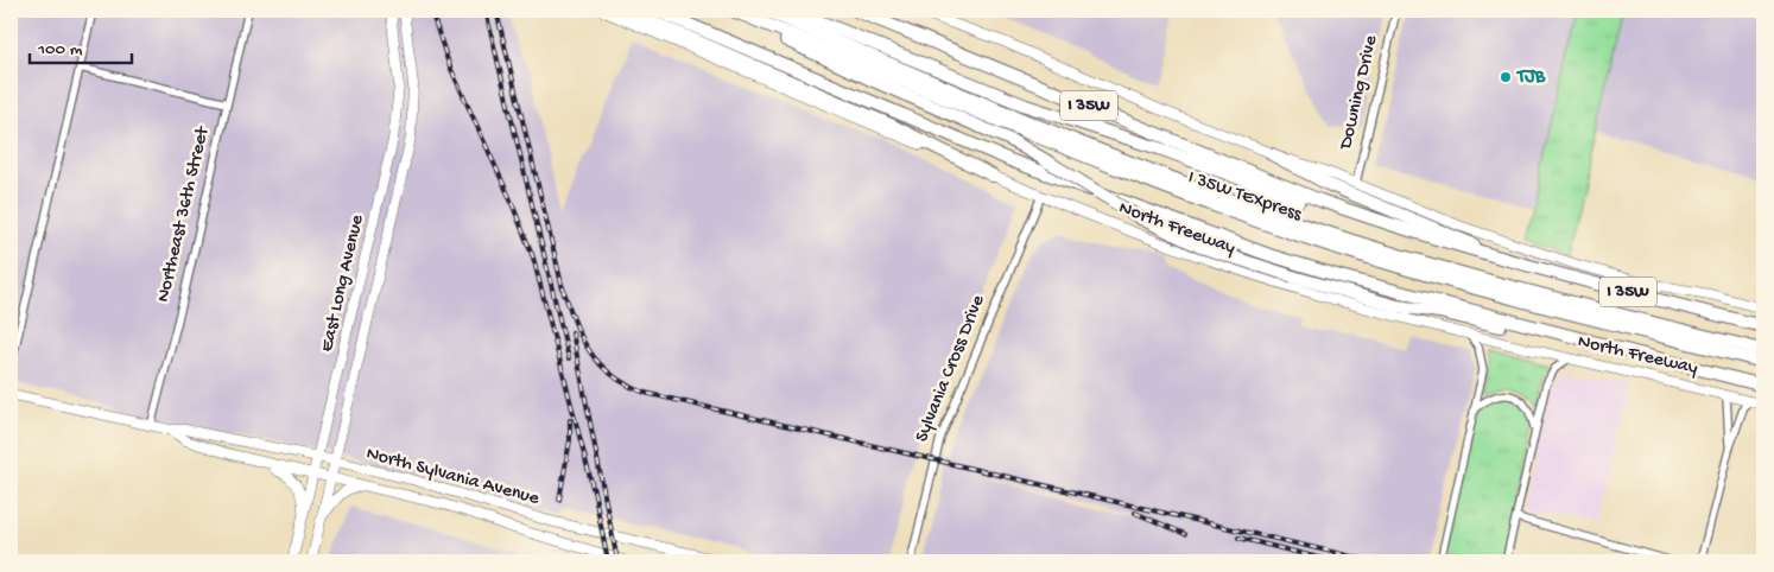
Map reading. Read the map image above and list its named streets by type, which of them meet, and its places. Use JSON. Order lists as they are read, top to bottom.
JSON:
{
  "streets": {
    "highway": ["I 35W", "I 35W TEXpress", "North Freeway"],
    "main road": ["East Long Avenue", "North Sylvania Avenue"],
    "street": ["Downing Drive", "Northeast 36th Street", "Sylvania Cross Drive"]
  },
  "crossings": [
    ["Northeast 36th Street", "North Sylvania Avenue"],
    ["North Freeway", "Sylvania Cross Drive"],
    ["East Long Avenue", "North Sylvania Avenue"]
  ],
  "places": ["TJB"],
  "scale_bar": "100 m"
}
